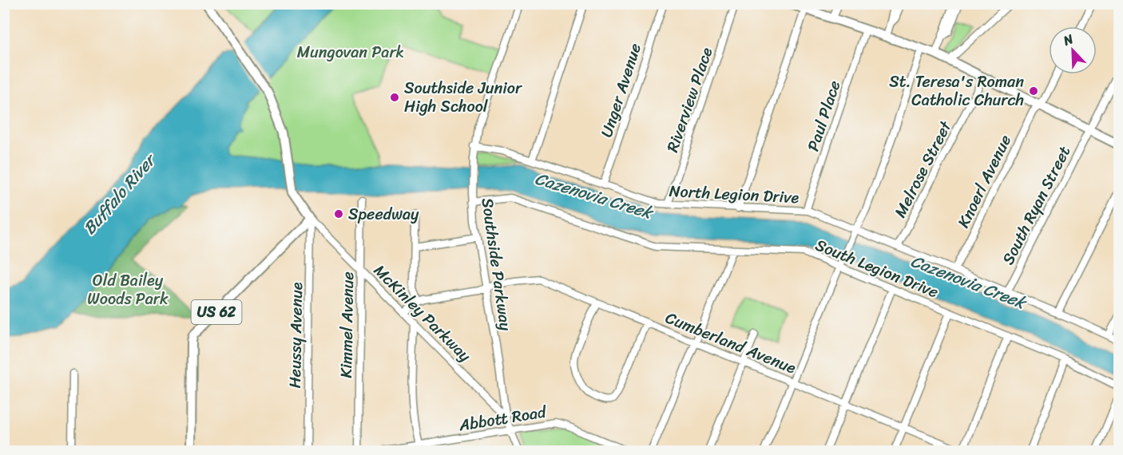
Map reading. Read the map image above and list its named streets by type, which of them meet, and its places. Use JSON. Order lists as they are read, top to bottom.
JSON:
{
  "streets": {
    "main road": ["US 62"],
    "street": [
      "Unger Avenue",
      "Riverview Place",
      "Paul Place",
      "Melrose Street",
      "Knoerl Avenue",
      "North Legion Drive",
      "South Ryan Street",
      "Southside Parkway",
      "South Legion Drive",
      "McKinley Parkway",
      "Kimmel Avenue",
      "Heussy Avenue",
      "Cumberland Avenue",
      "Abbott Road"
    ]
  },
  "crossings": [
    ["Unger Avenue", "North Legion Drive"],
    ["Riverview Place", "North Legion Drive"],
    ["Paul Place", "North Legion Drive"],
    ["Melrose Street", "North Legion Drive"],
    ["Knoerl Avenue", "North Legion Drive"],
    ["North Legion Drive", "South Ryan Street"],
    ["North Legion Drive", "Southside Parkway"],
    ["Southside Parkway", "South Legion Drive"],
    ["Southside Parkway", "McKinley Parkway"],
    ["Southside Parkway", "Cumberland Avenue"],
    ["US 62", "McKinley Parkway"],
    ["US 62", "Heussy Avenue"],
    ["McKinley Parkway", "Kimmel Avenue"],
    ["McKinley Parkway", "Heussy Avenue"],
    ["McKinley Parkway", "Abbott Road"]
  ],
  "water": ["Buffalo River", "Cazenovia Creek"],
  "parks": ["Mungovan Park", "Old Bailey Woods Park"],
  "places": ["St. Teresa's Roman Catholic Church", "Southside Junior High School", "Speedway"],
  "north": "top left"
}
